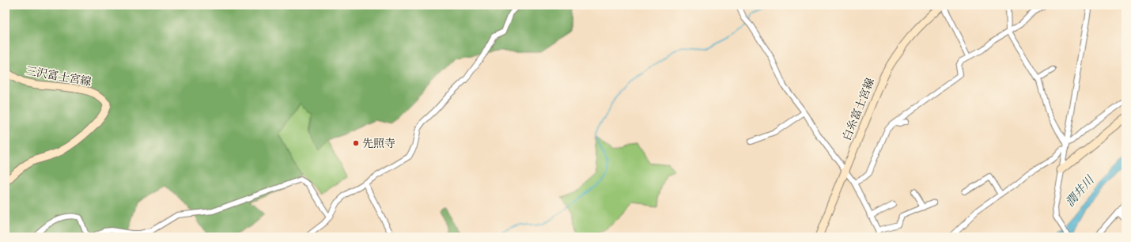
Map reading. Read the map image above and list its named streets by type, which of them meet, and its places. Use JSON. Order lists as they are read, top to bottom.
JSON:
{
  "streets": {
    "main road": ["三沢富士宮線", "白糸富士宮線"]
  },
  "water": ["潤井川"],
  "places": ["先照寺"]
}
